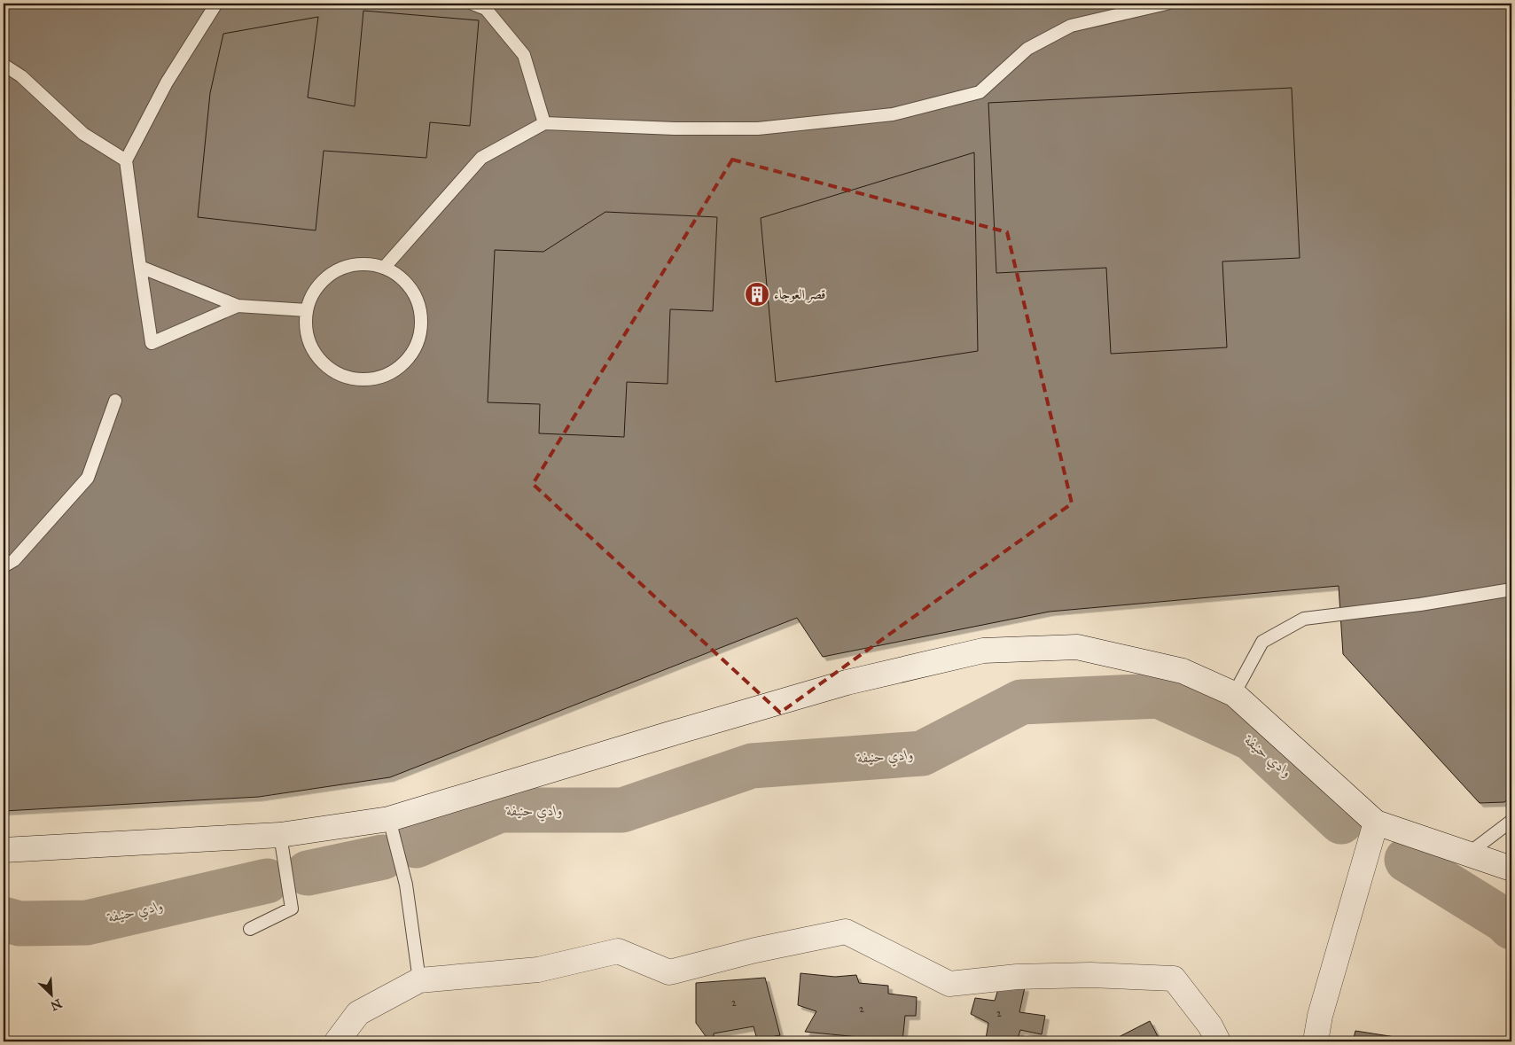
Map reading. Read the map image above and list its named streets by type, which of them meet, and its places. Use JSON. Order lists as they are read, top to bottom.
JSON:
{
  "water": ["وادي حنيفة"],
  "places": {
    "building": ["قصر العوجاء"]
  },
  "house_numbers": ["2", "2", "2"],
  "north": "bottom right"
}
